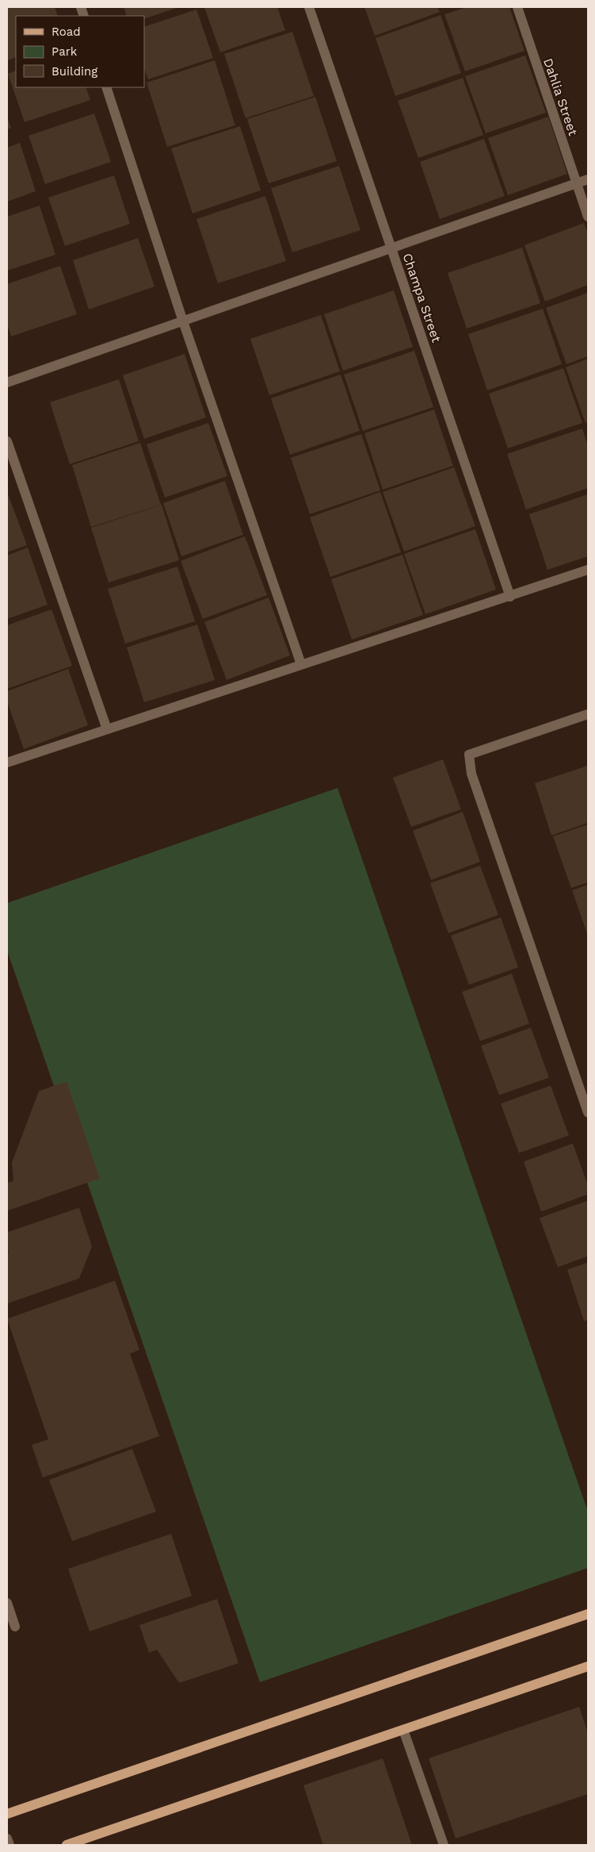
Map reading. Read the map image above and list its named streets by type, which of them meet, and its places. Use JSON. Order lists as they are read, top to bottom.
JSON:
{
  "streets": {
    "street": ["Dahlia Street", "Champa Street"]
  },
  "legend": ["Road", "Park", "Building"]
}
